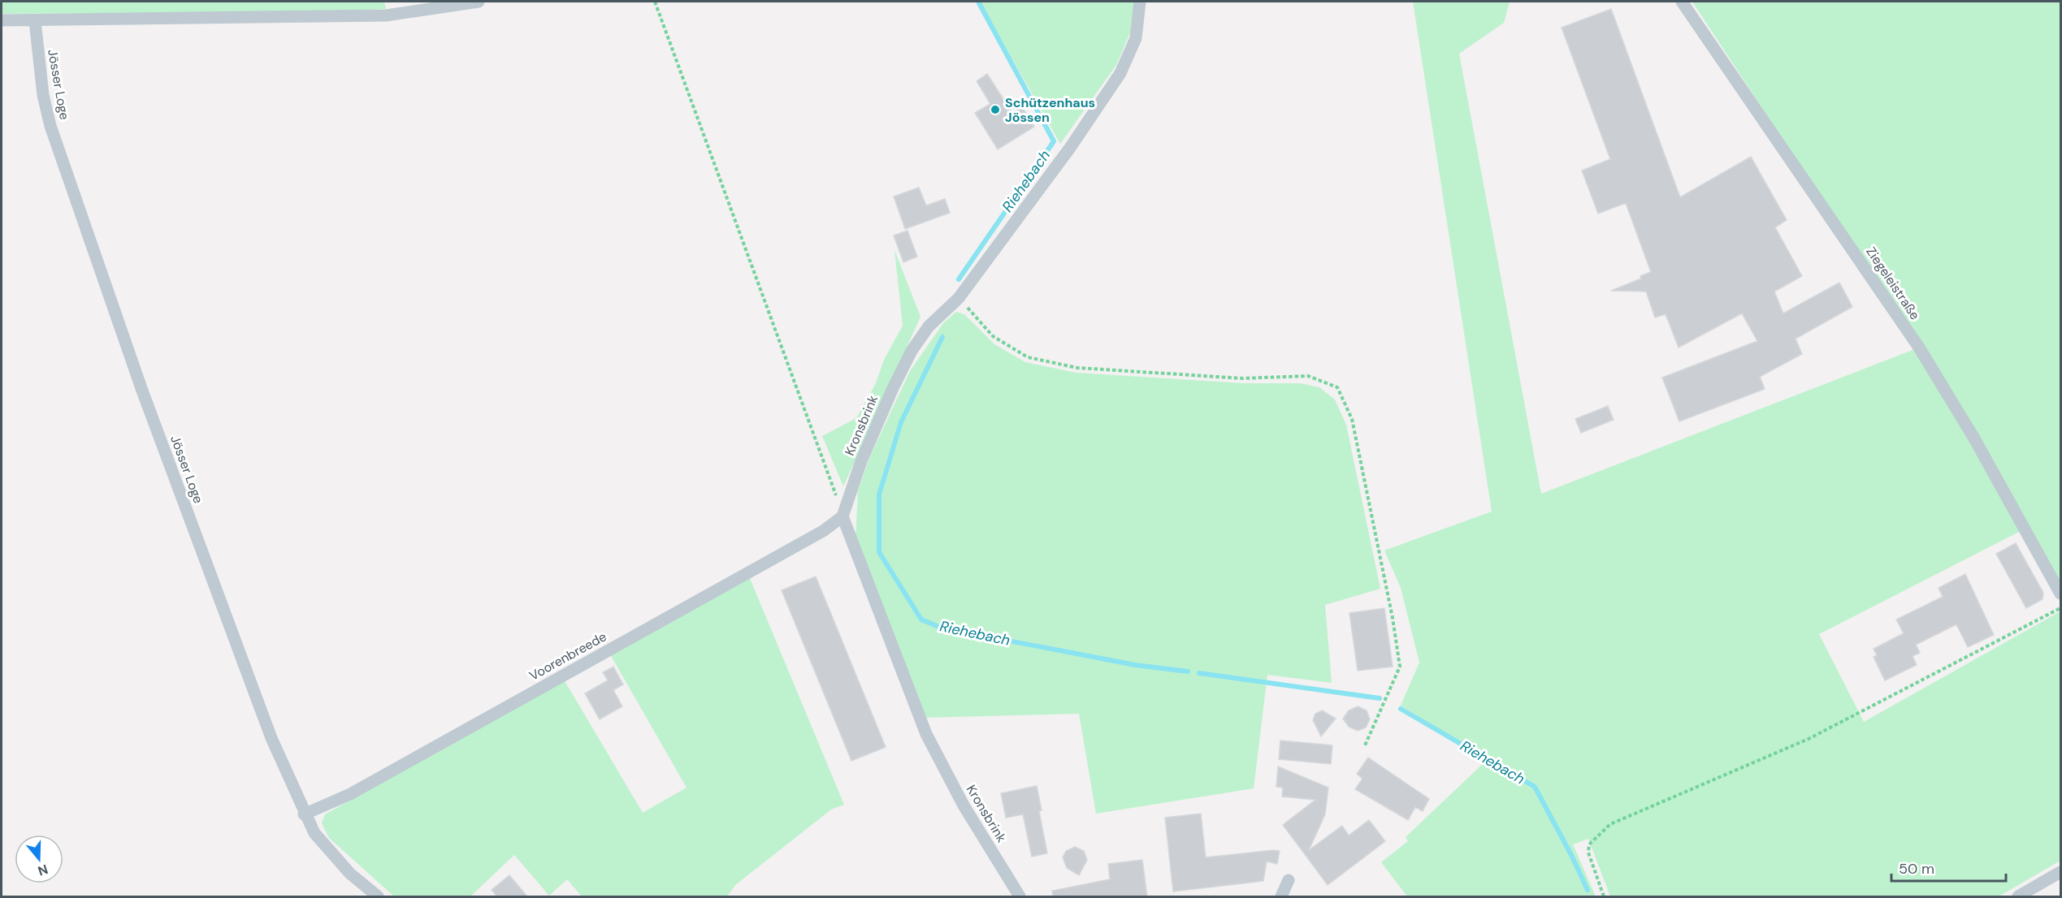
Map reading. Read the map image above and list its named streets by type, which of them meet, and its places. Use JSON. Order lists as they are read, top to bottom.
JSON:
{
  "streets": {
    "street": [
      "Jösser Loge",
      "Ziegeleistraße",
      "Kronsbrink",
      "Voorenbreede"
    ]
  },
  "crossings": [
    ["Jösser Loge", "Voorenbreede"],
    ["Kronsbrink", "Voorenbreede"]
  ],
  "water": ["Riehebach"],
  "places": ["Schützenhaus Jössen"],
  "scale_bar": "50 m",
  "north": "bottom"
}
